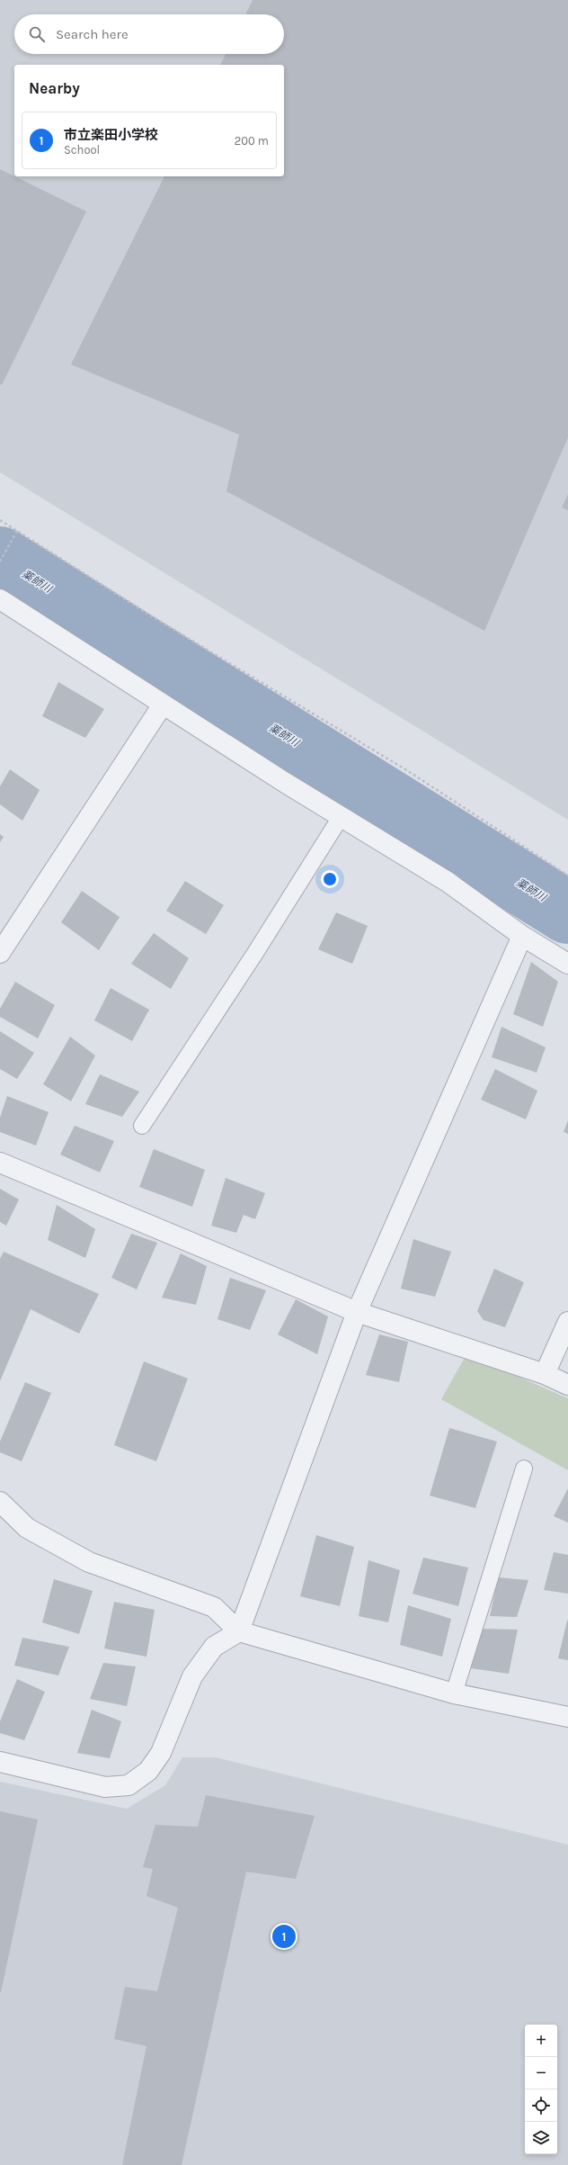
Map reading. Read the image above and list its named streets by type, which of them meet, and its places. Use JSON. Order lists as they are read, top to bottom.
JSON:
{
  "water": ["薬師川"],
  "page": {
    "search": "Search here",
    "heading": "Nearby",
    "list": [
      {
        "mark": "1",
        "name": "市立楽田小学校",
        "note": "School",
        "value": "200 m"
      }
    ],
    "pins": "1",
    "map_buttons": ["+", "−"]
  }
}
